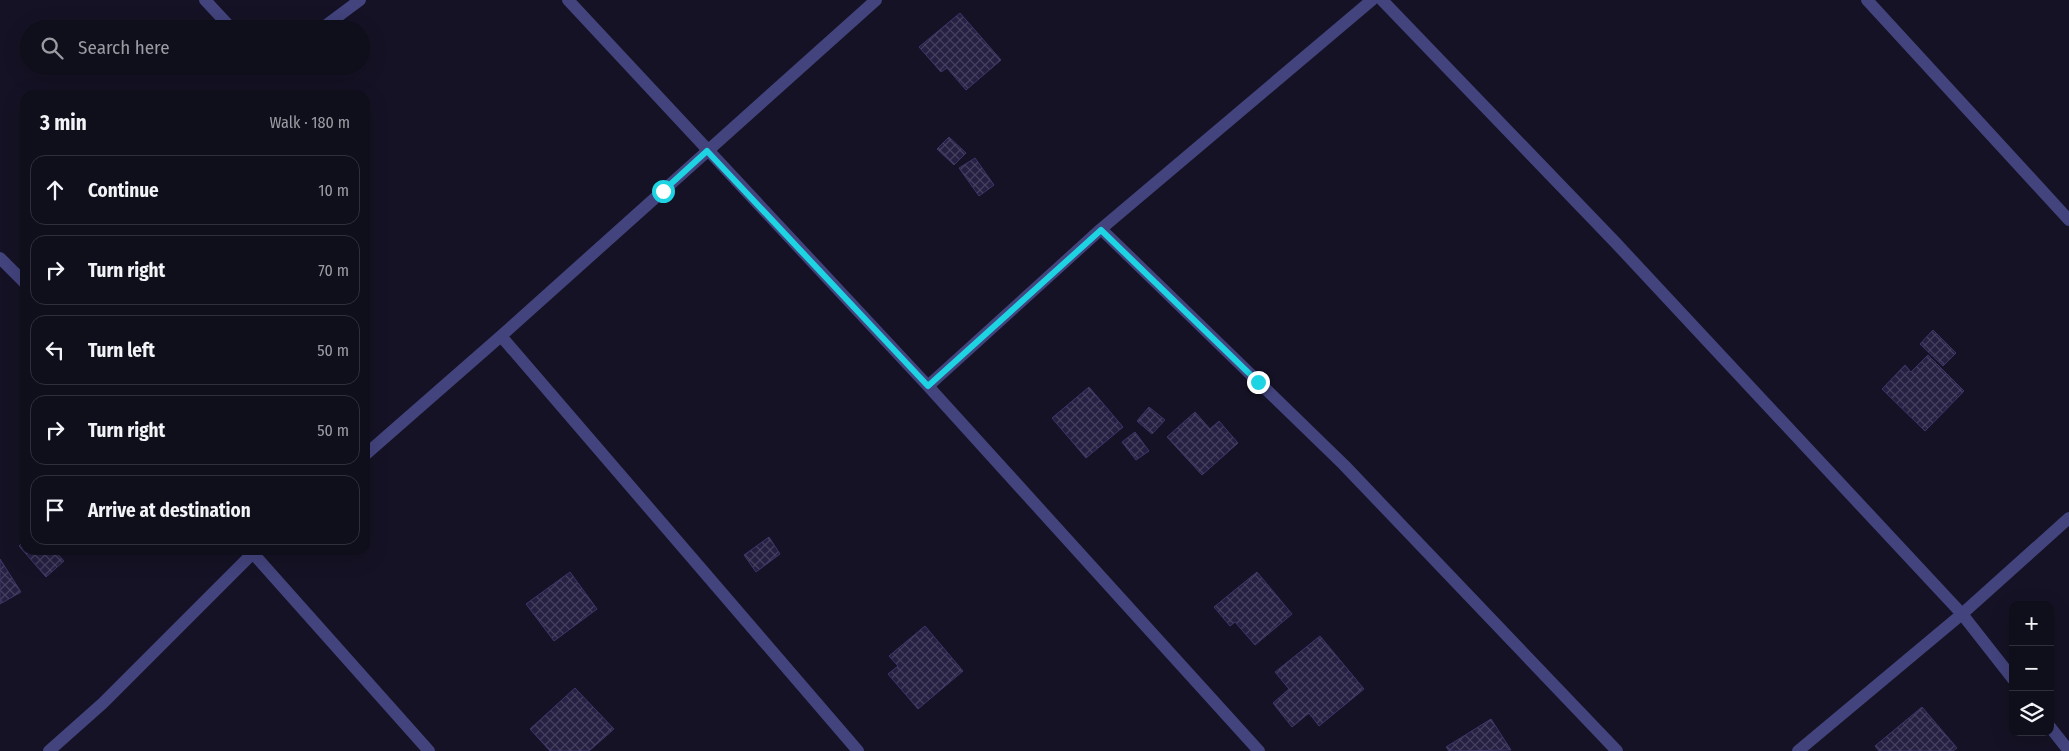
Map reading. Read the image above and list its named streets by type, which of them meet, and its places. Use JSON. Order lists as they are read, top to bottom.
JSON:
{
  "page": {
    "search": "Search here",
    "heading": ["3 min", "Walk · 180 m"],
    "list": [
      ["Continue", "10 m"],
      ["Turn right", "70 m"],
      ["Turn left", "50 m"],
      ["Turn right", "50 m"],
      "Arrive at destination"
    ],
    "map_buttons": ["+", "−"]
  }
}
